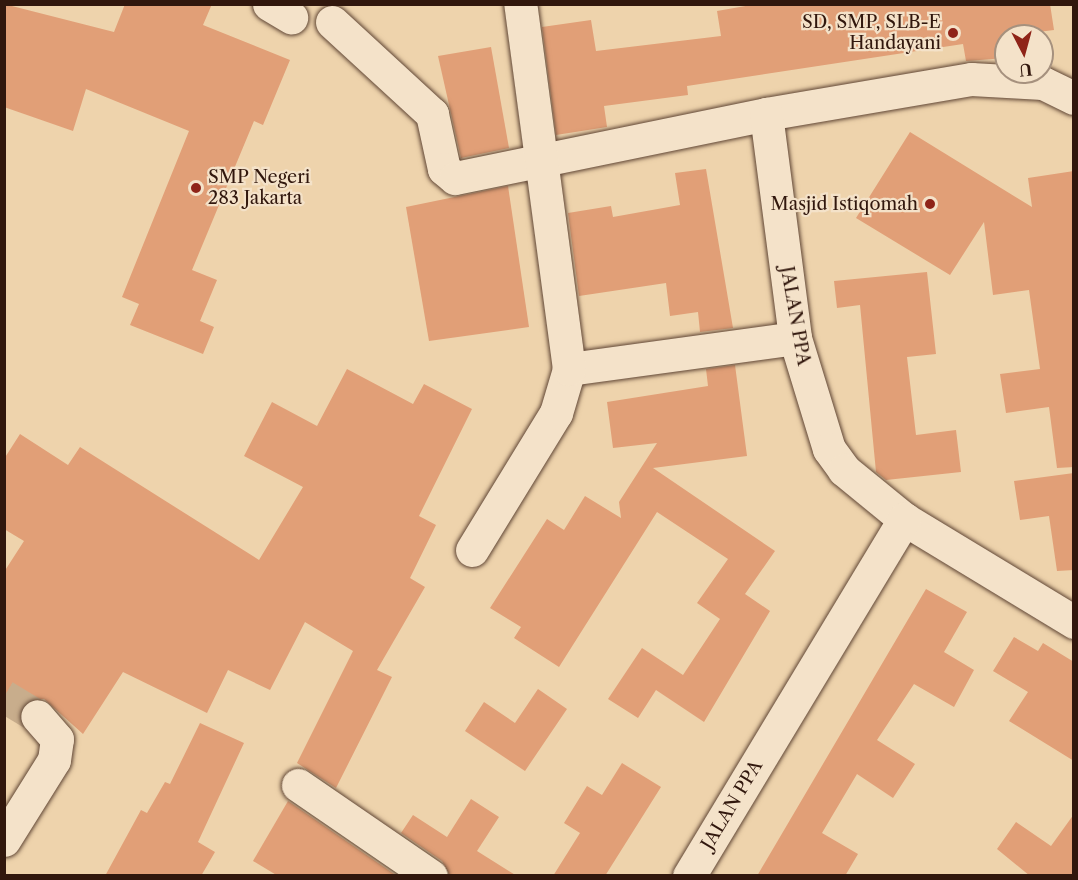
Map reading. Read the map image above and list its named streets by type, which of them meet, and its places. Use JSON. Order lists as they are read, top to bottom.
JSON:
{
  "streets": {
    "lane": ["JALAN PPA"]
  },
  "places": ["SD, SMP, SLB-E Handayani", "SMP Negeri 283 Jakarta", "Masjid Istiqomah"],
  "north": "bottom"
}
